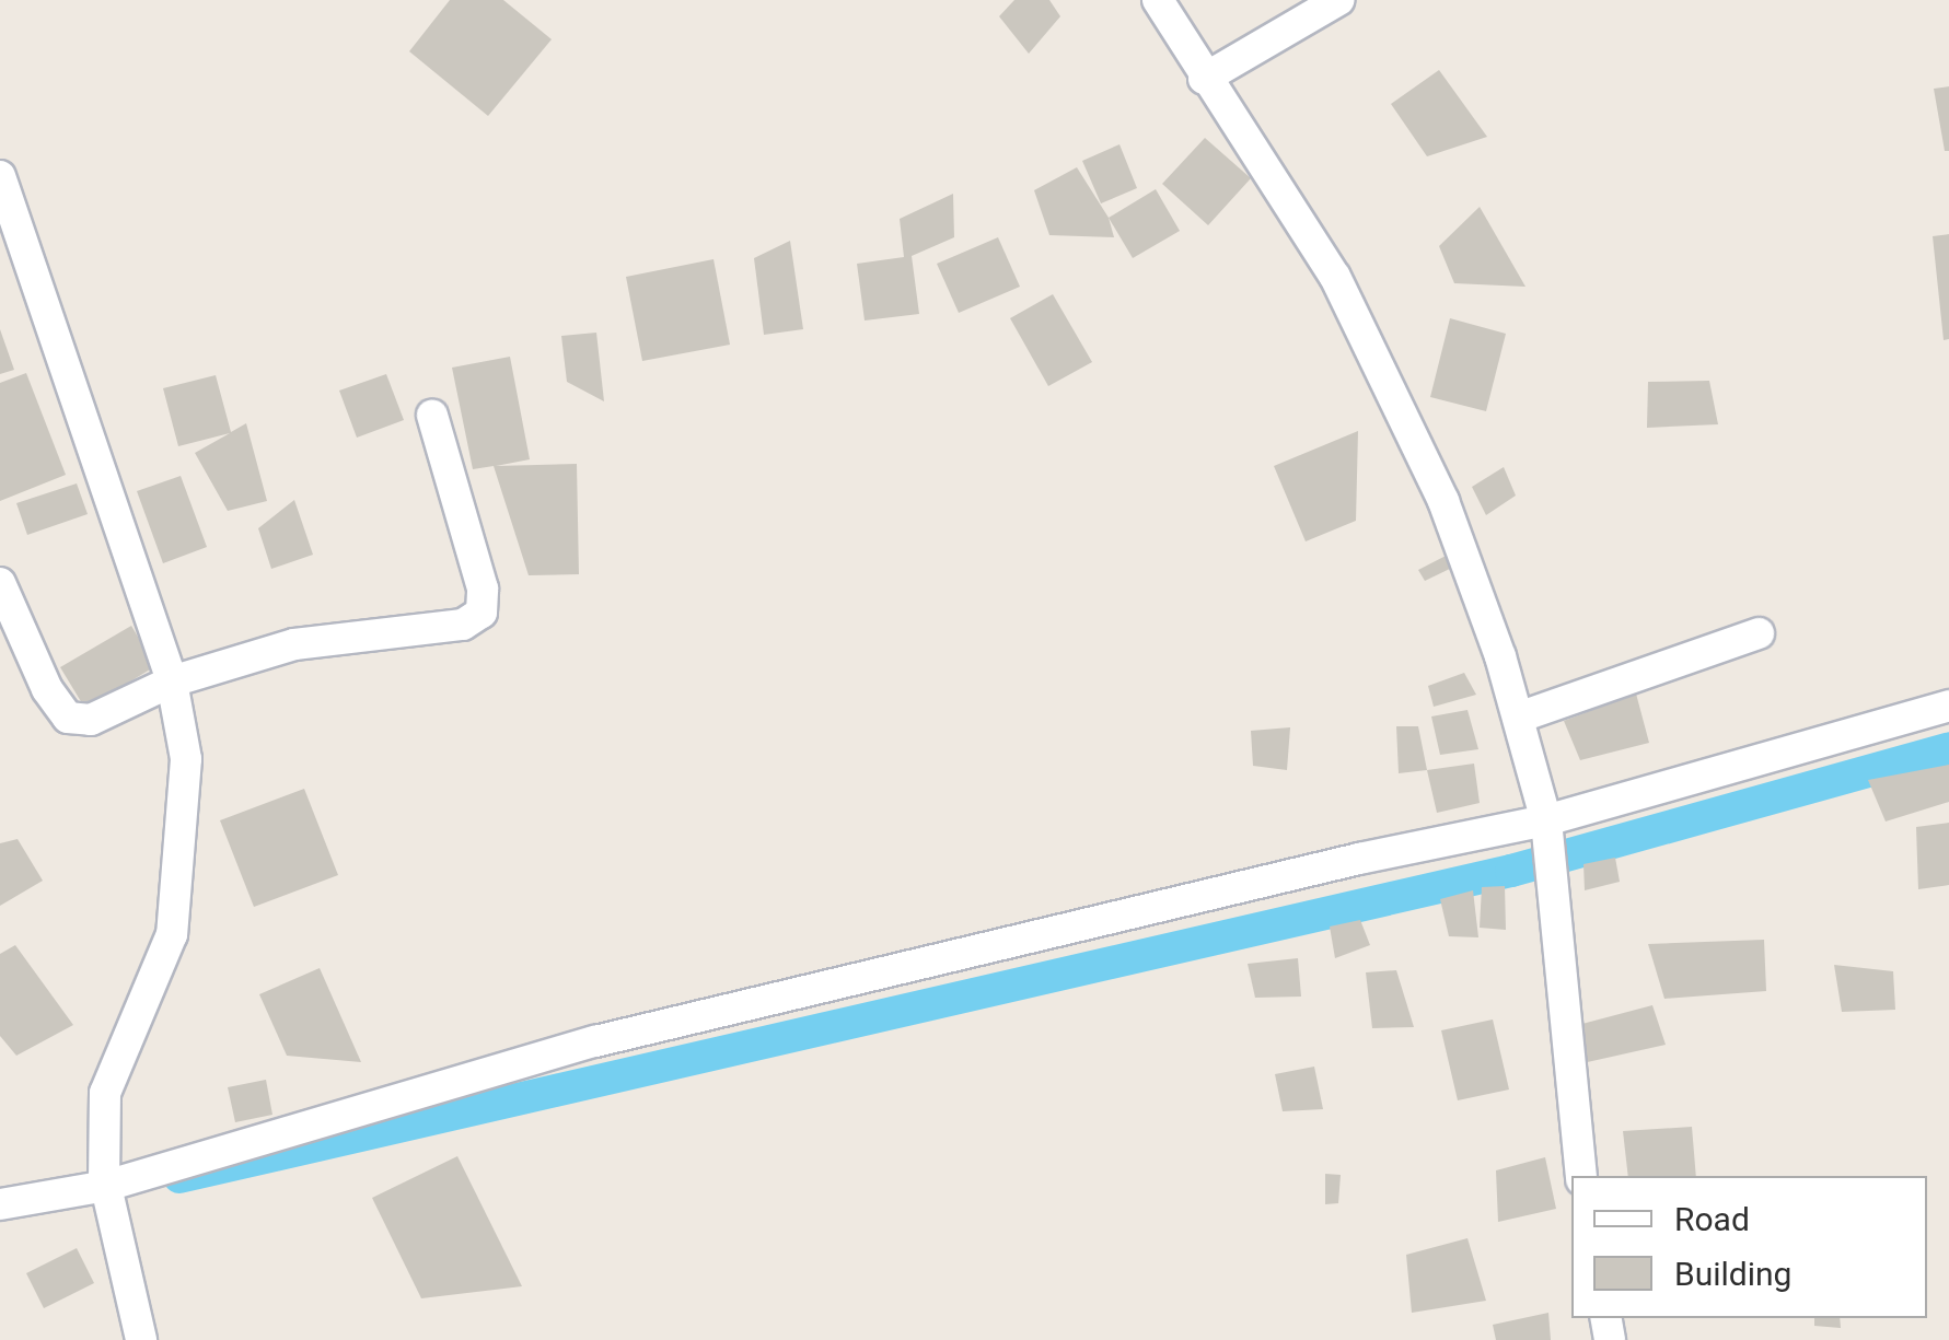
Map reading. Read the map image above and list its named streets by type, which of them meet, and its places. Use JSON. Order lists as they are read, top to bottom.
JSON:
{
  "legend": ["Road", "Building"]
}
